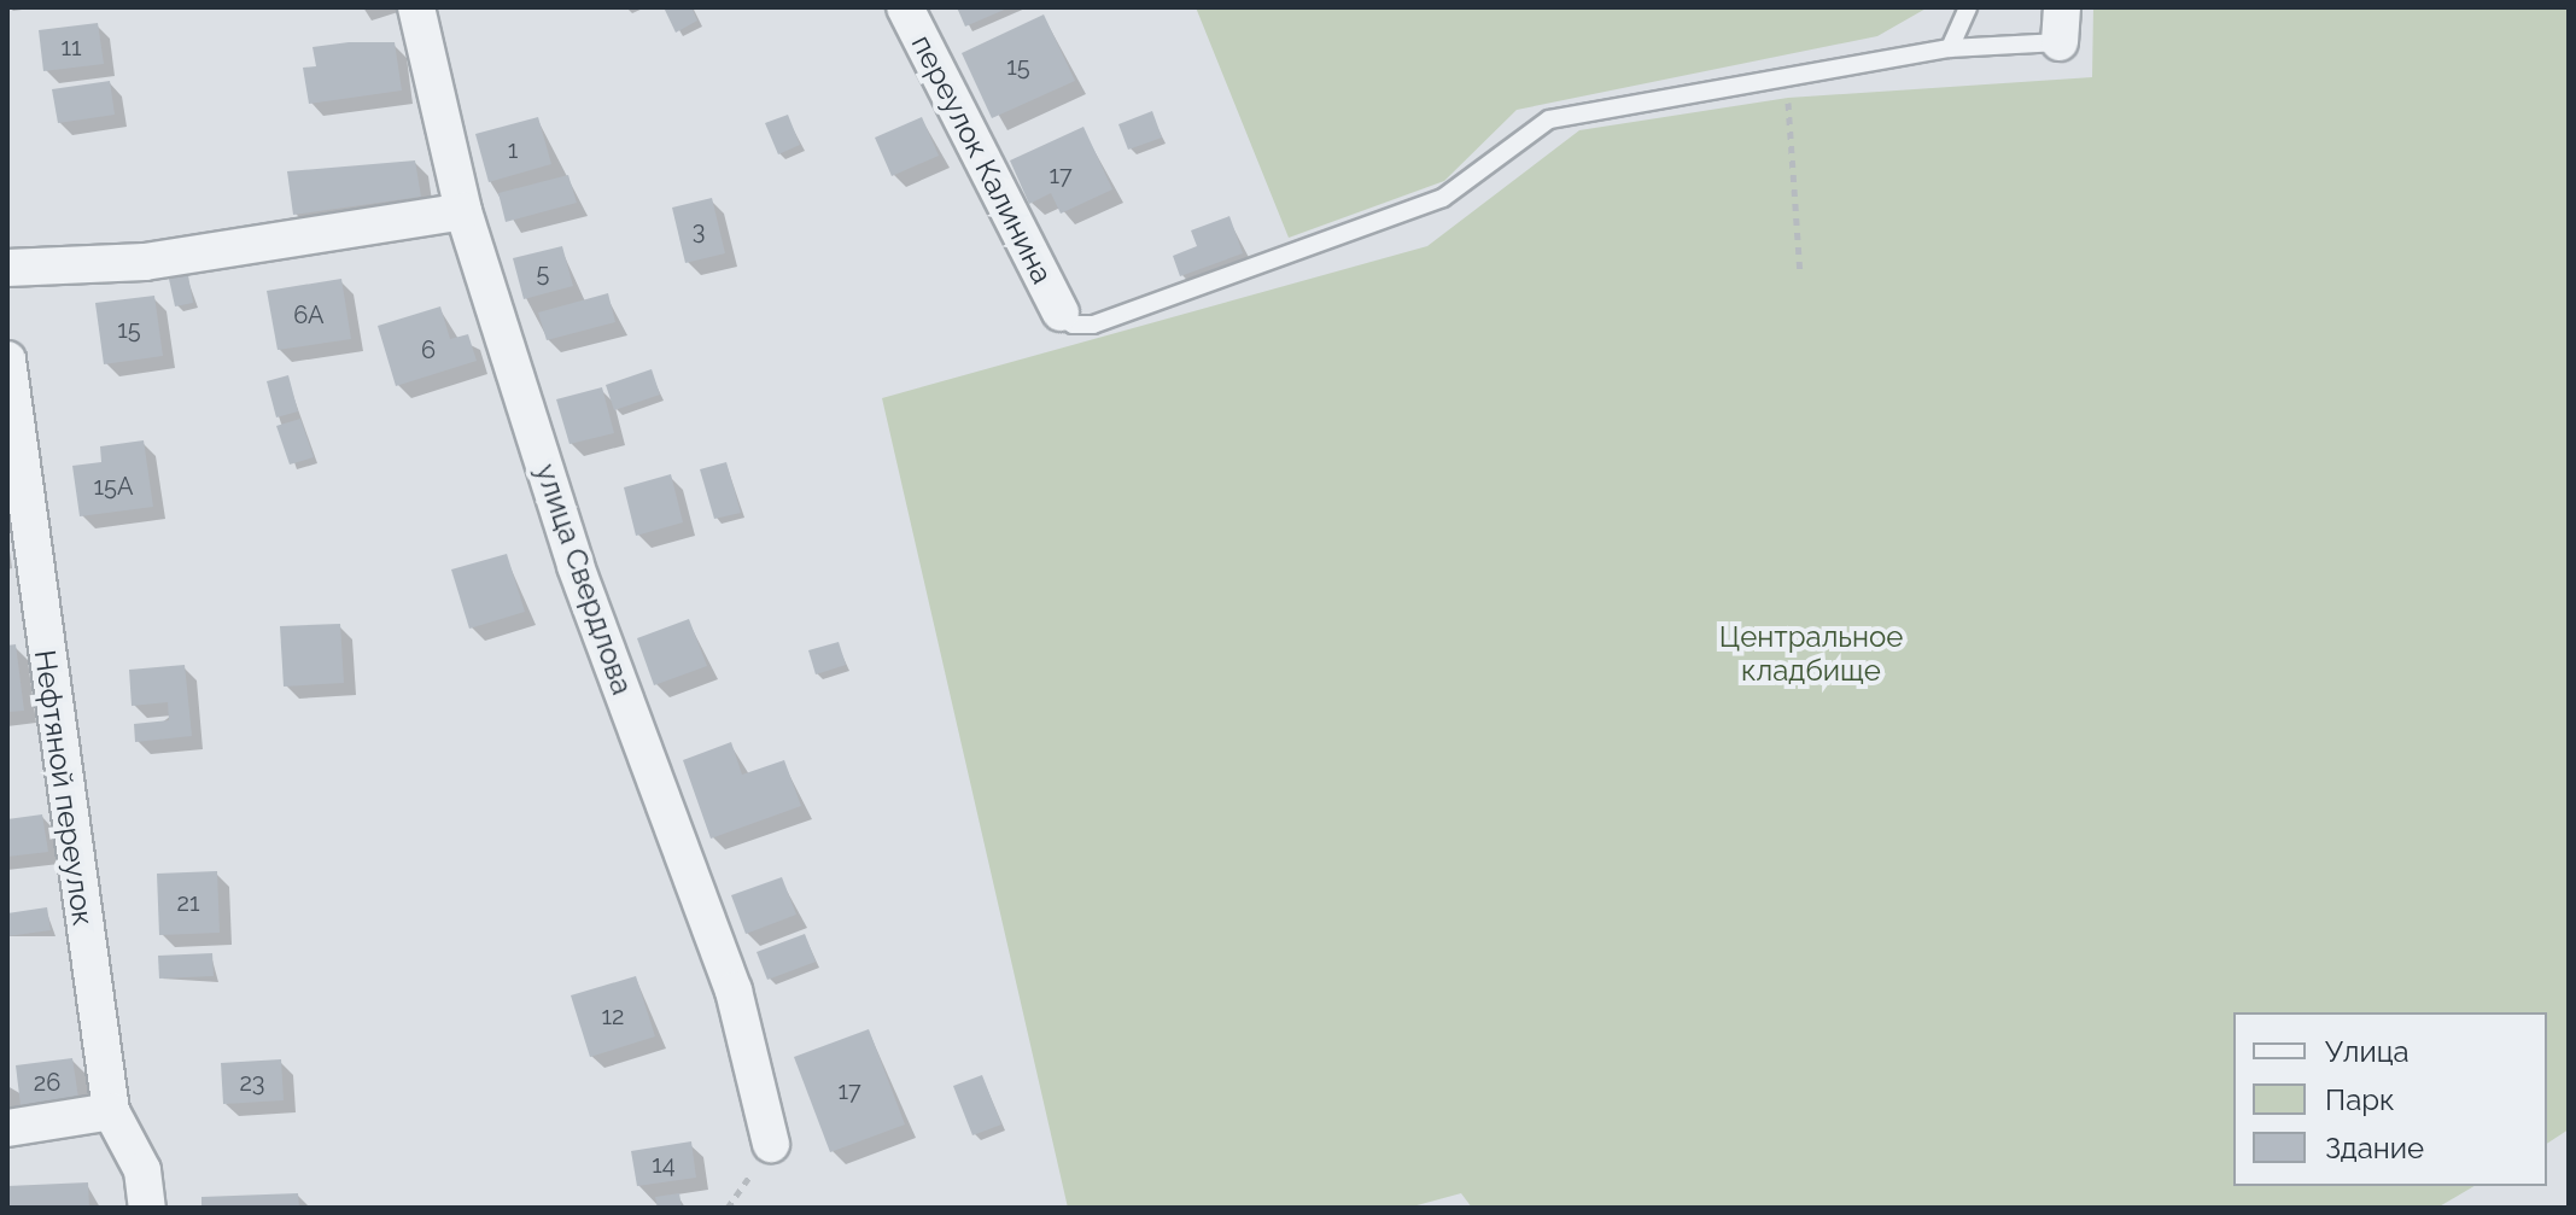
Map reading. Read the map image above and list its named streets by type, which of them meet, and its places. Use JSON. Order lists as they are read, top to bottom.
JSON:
{
  "streets": {
    "street": ["переулок Калинина", "улица Свердлова", "Нефтяной переулок"]
  },
  "parks": ["Центральное кладбище"],
  "house_numbers": [
    "11",
    "15",
    "1",
    "17",
    "3",
    "5",
    "6А",
    "15",
    "6",
    "15А",
    "21",
    "12",
    "26",
    "23",
    "17",
    "14"
  ],
  "legend": ["Улица", "Парк", "Здание"]
}
